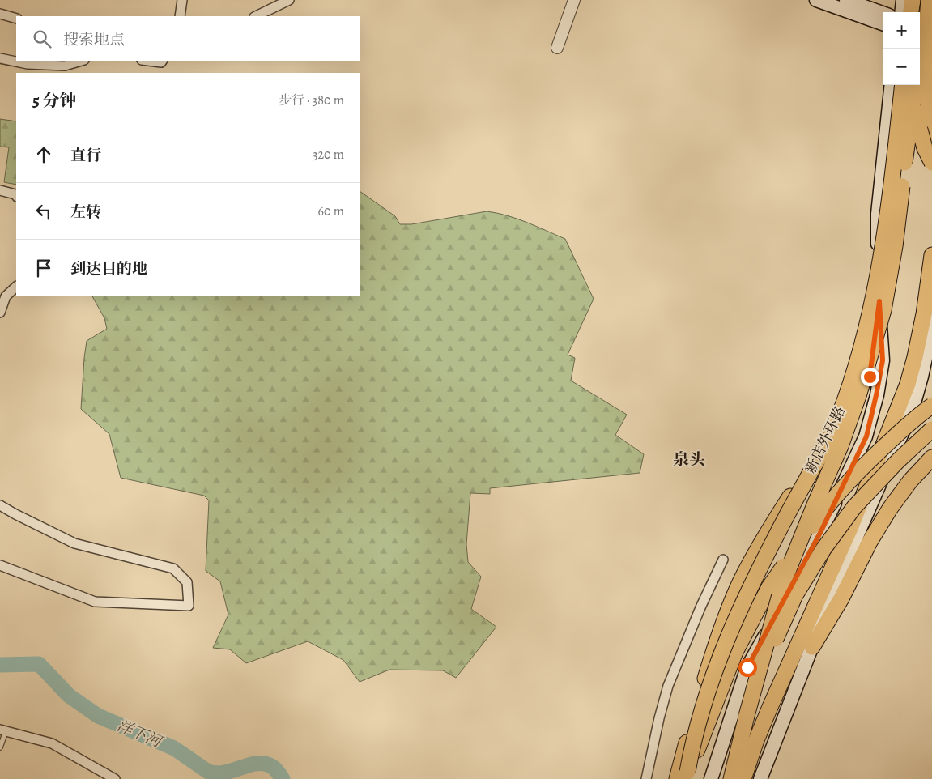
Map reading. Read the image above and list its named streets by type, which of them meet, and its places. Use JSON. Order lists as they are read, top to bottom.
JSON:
{
  "streets": {
    "highway": ["新店外环路"]
  },
  "districts": ["泉头"],
  "water": ["洋下河"],
  "page": {
    "map_buttons": ["+", "−"],
    "search": "搜索地点",
    "heading": ["5 分钟", "步行 · 380 m"],
    "list": [
      ["直行", "320 m"],
      ["左转", "60 m"],
      "到达目的地"
    ]
  }
}
